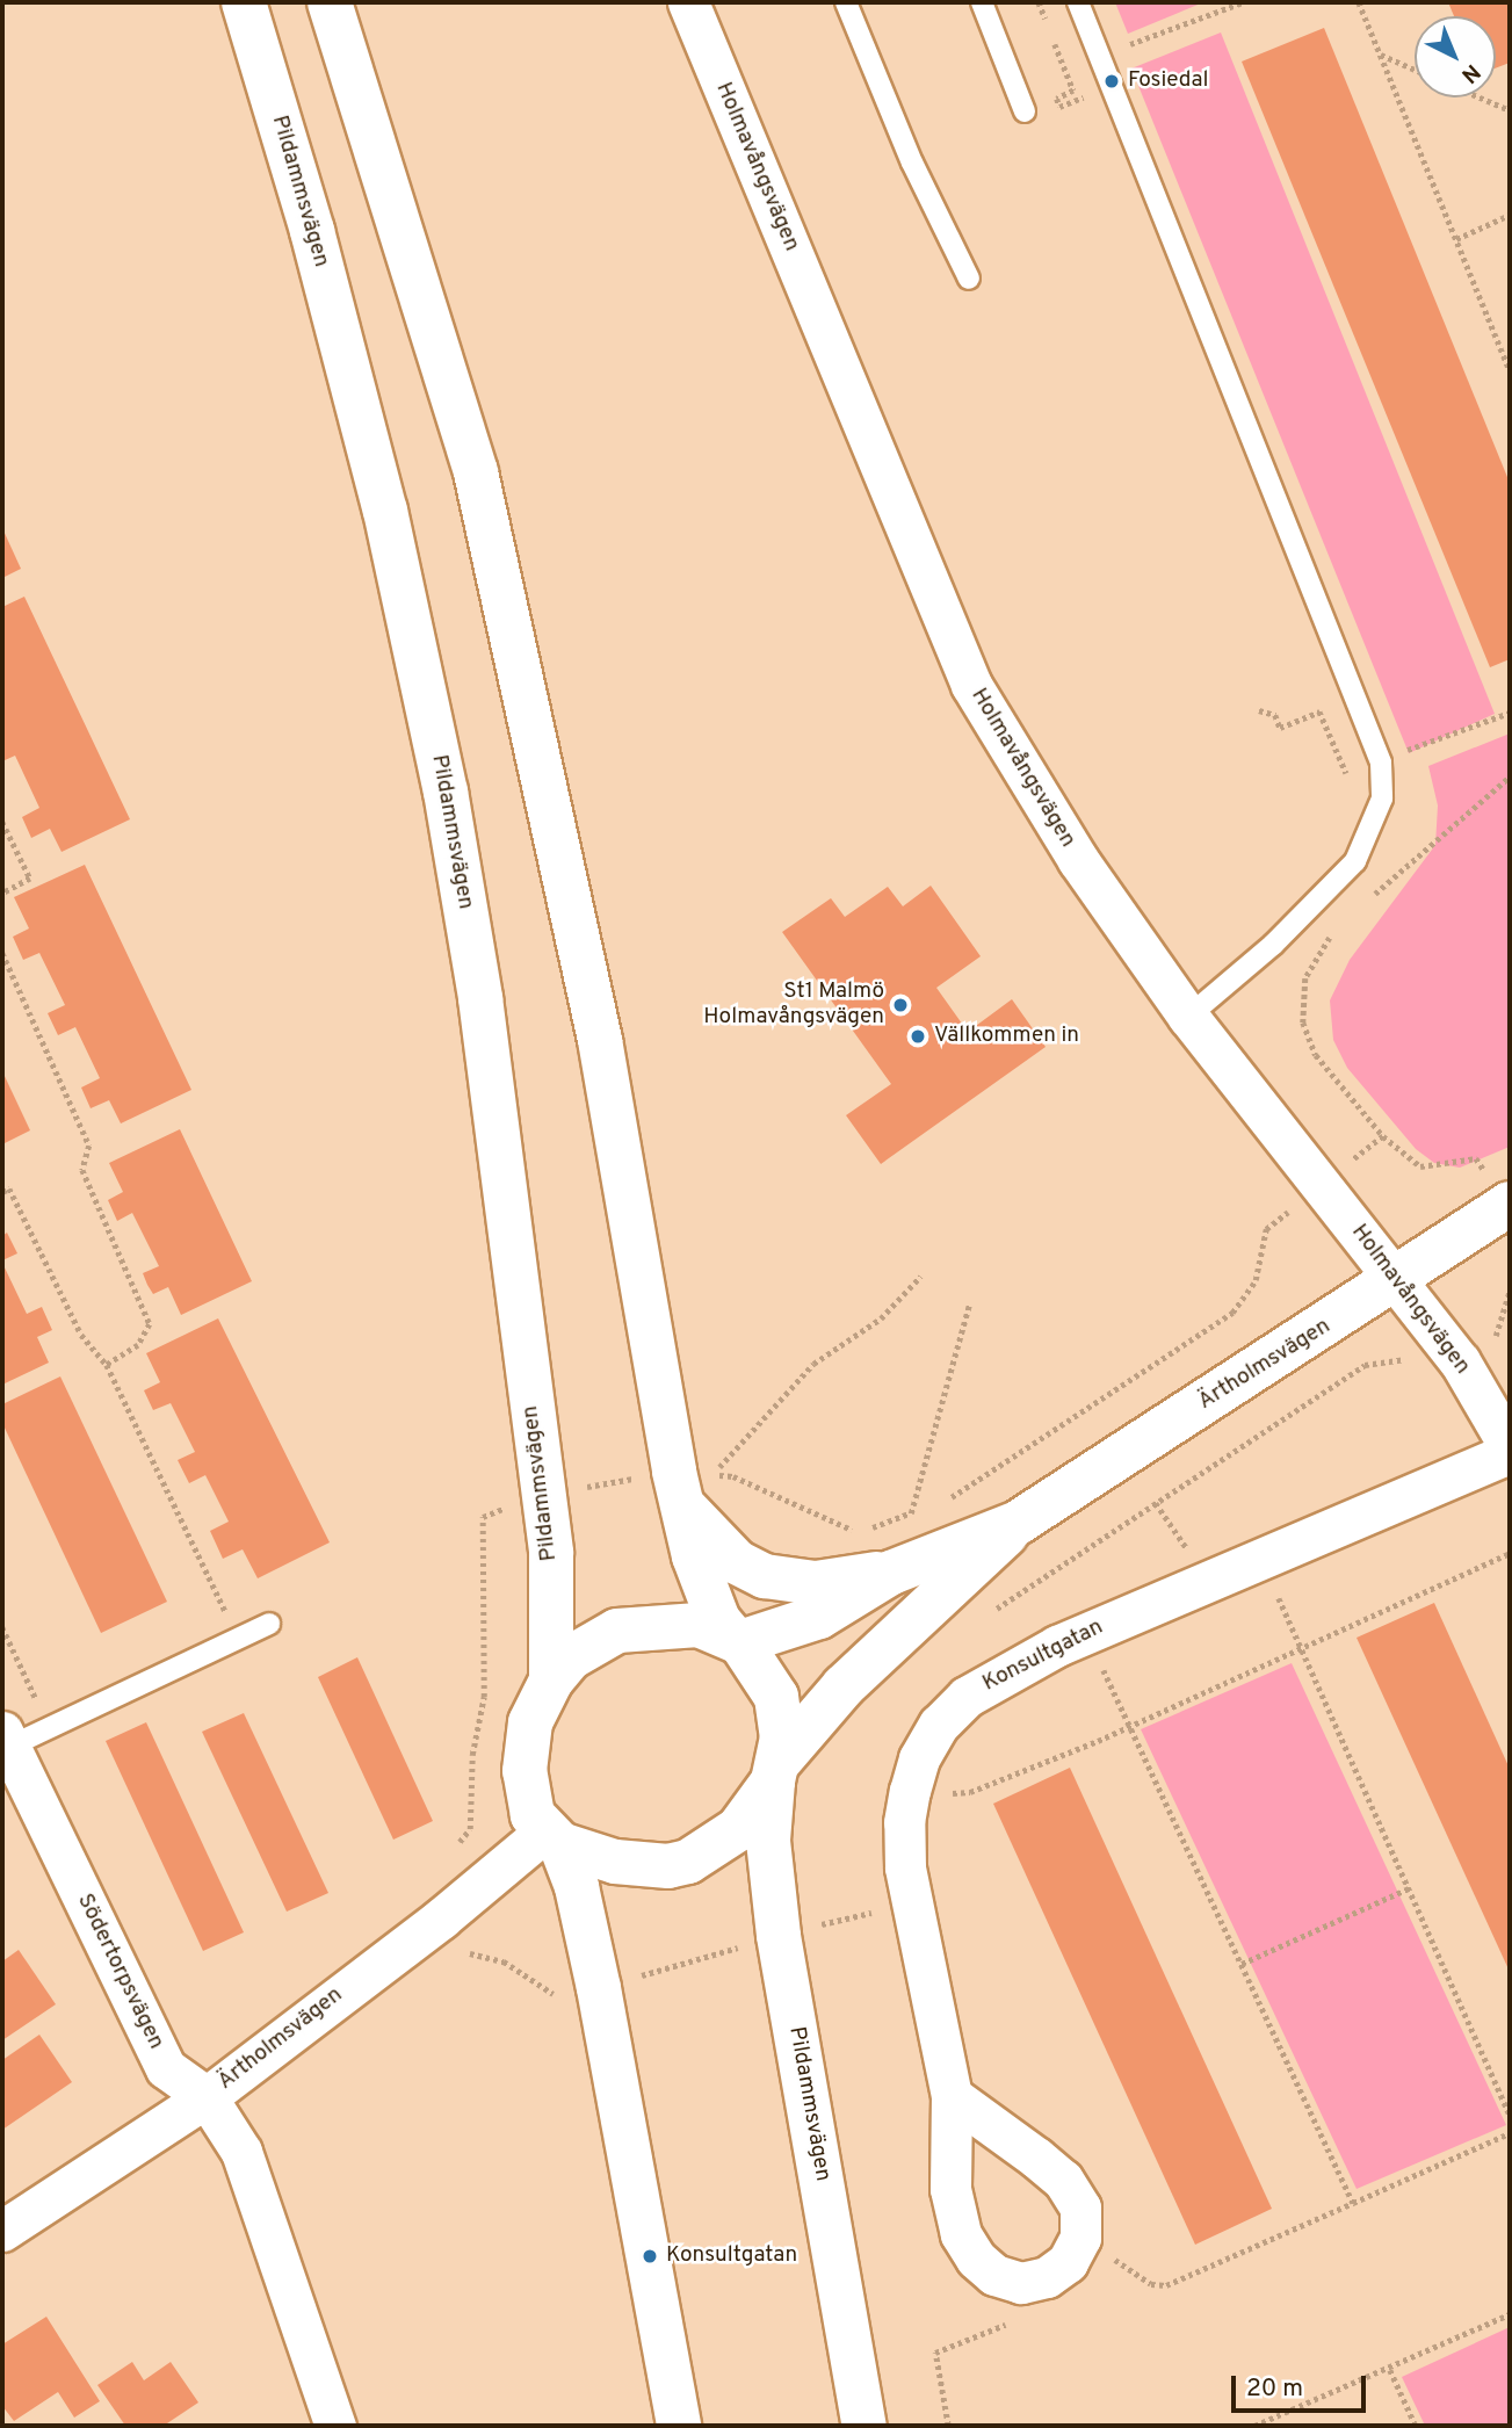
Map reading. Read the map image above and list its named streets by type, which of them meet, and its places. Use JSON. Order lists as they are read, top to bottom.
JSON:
{
  "streets": {
    "main road": ["Pildammsvägen", "Ärtholmsvägen"],
    "street": ["Holmavångsvägen", "Konsultgatan", "Södertorpsvägen"]
  },
  "crossings": [
    ["Holmavångsvägen", "Ärtholmsvägen"],
    ["Pildammsvägen", "Ärtholmsvägen"],
    ["Ärtholmsvägen", "Södertorpsvägen"]
  ],
  "places": [
    "Fosiedal",
    "St1 Malmö Holmavångsvägen",
    "Vällkommen in",
    "Konsultgatan"
  ],
  "scale_bar": "20 m",
  "north": "bottom right"
}
